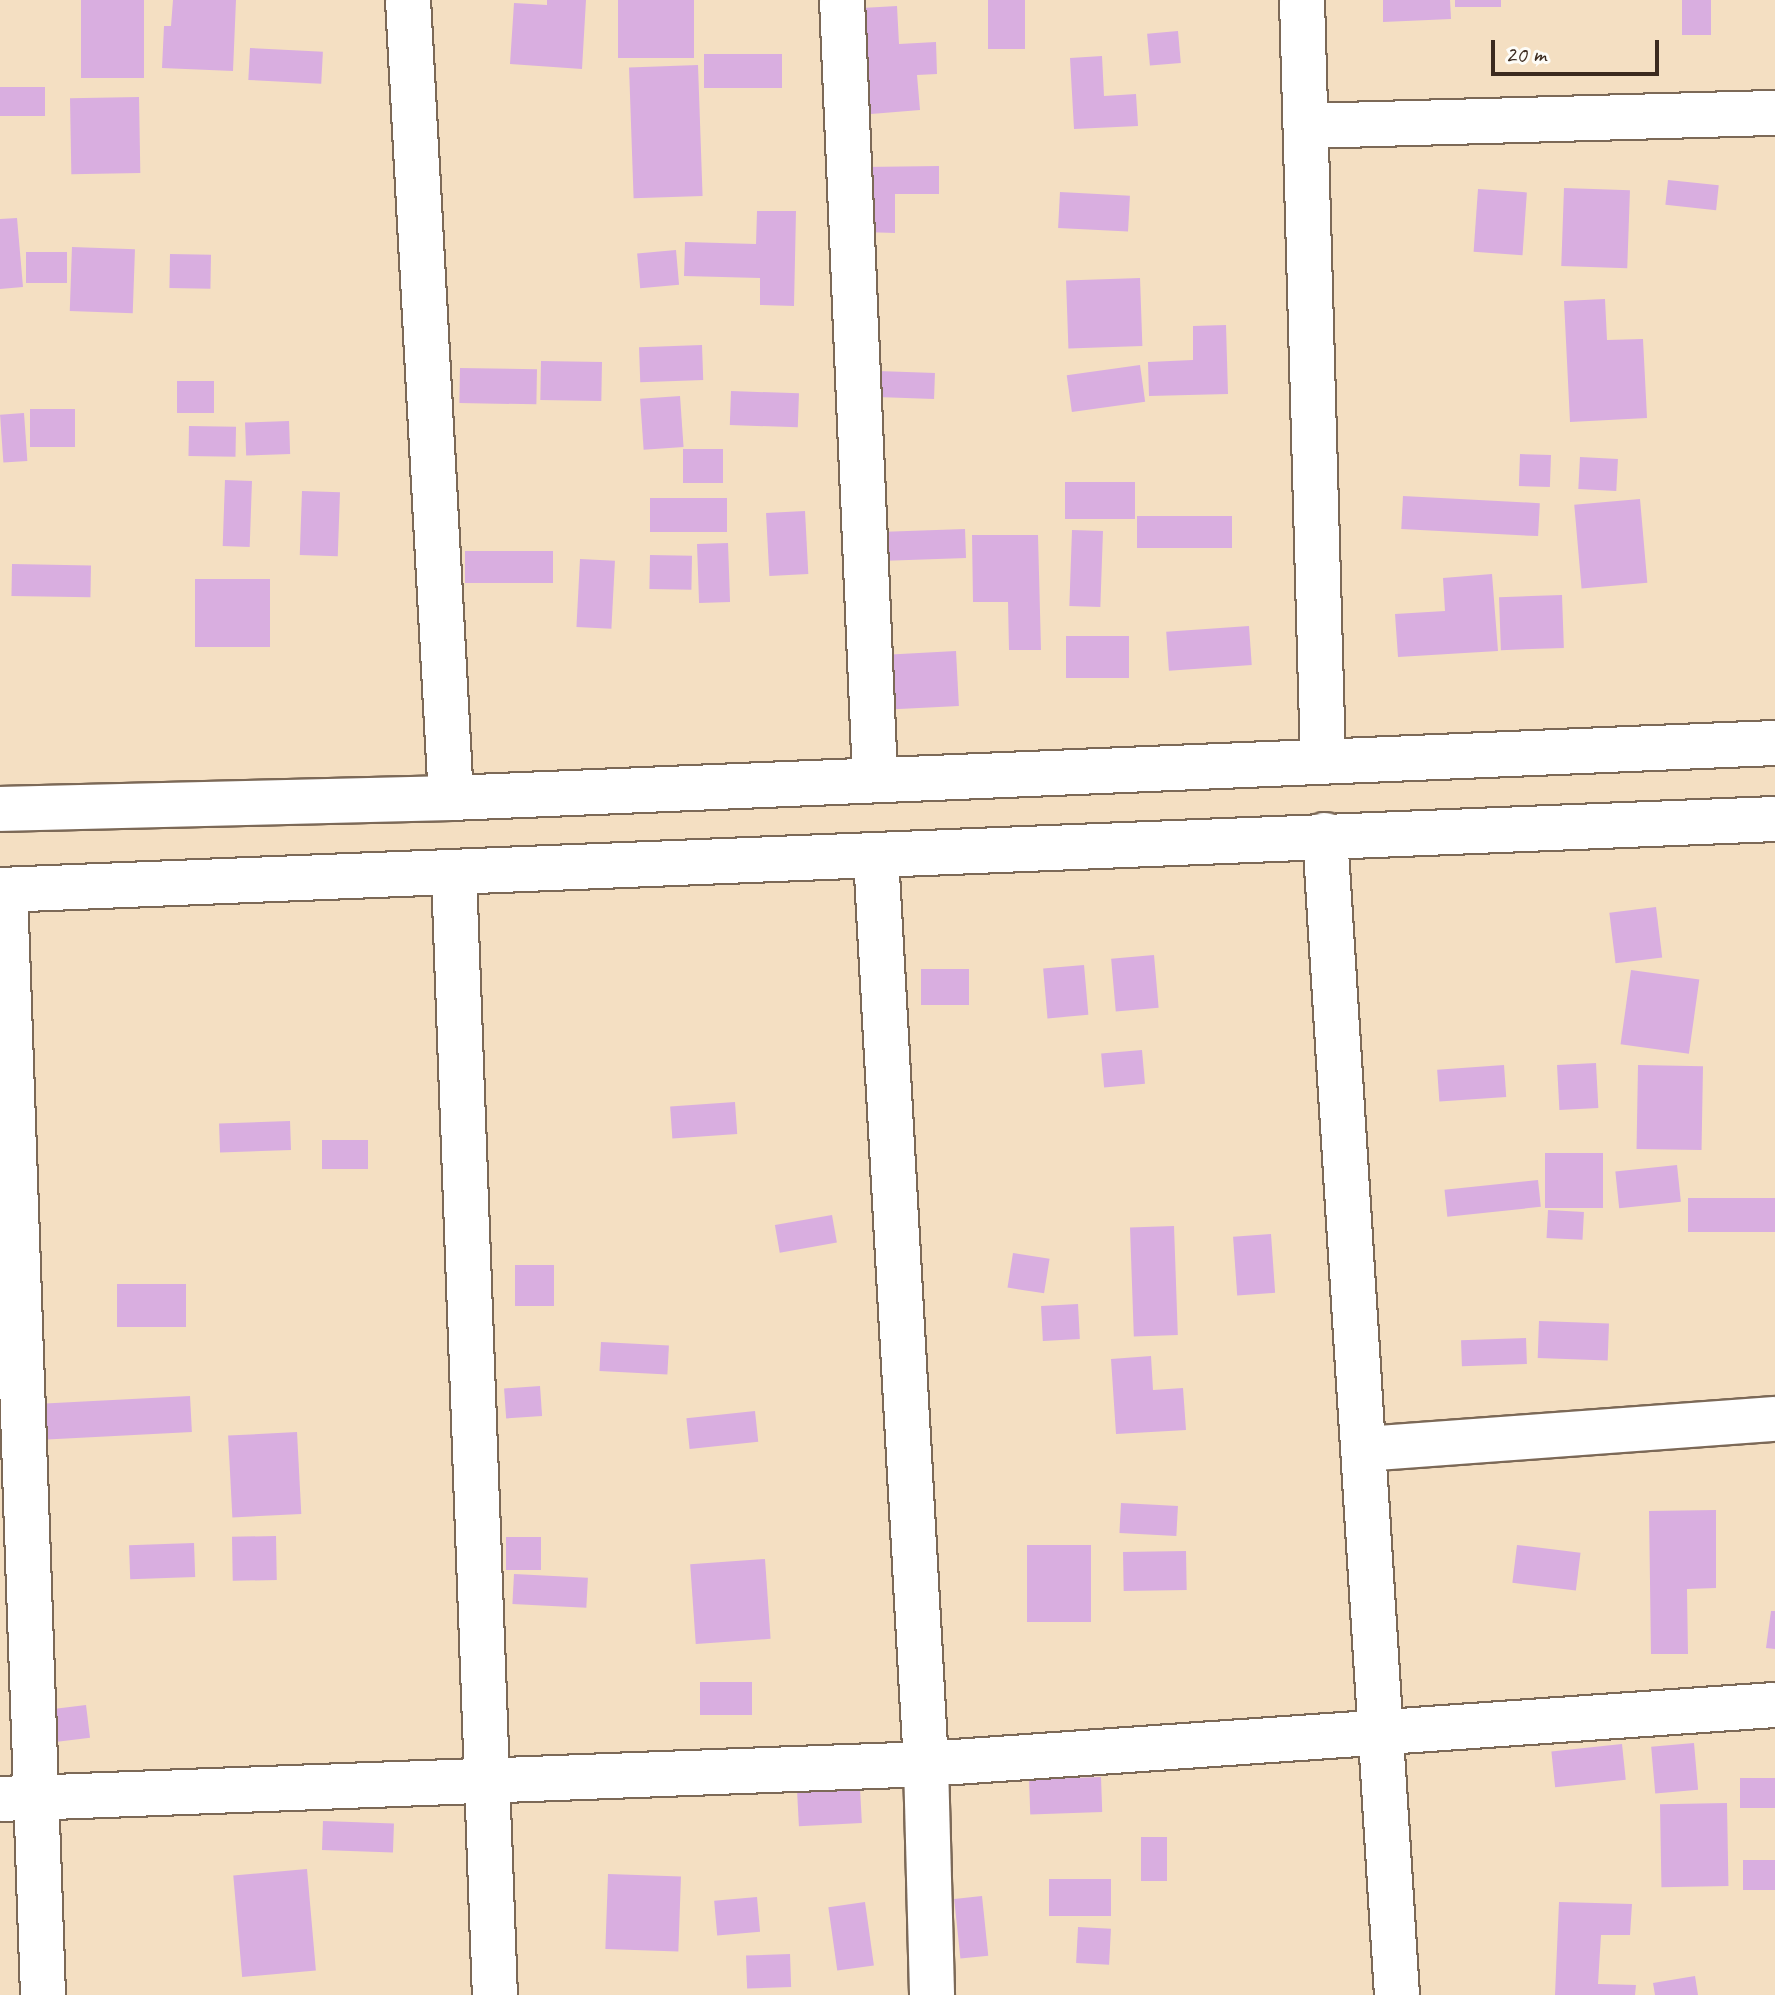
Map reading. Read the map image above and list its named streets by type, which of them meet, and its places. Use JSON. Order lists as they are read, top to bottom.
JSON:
{
  "scale_bar": "20 m"
}
